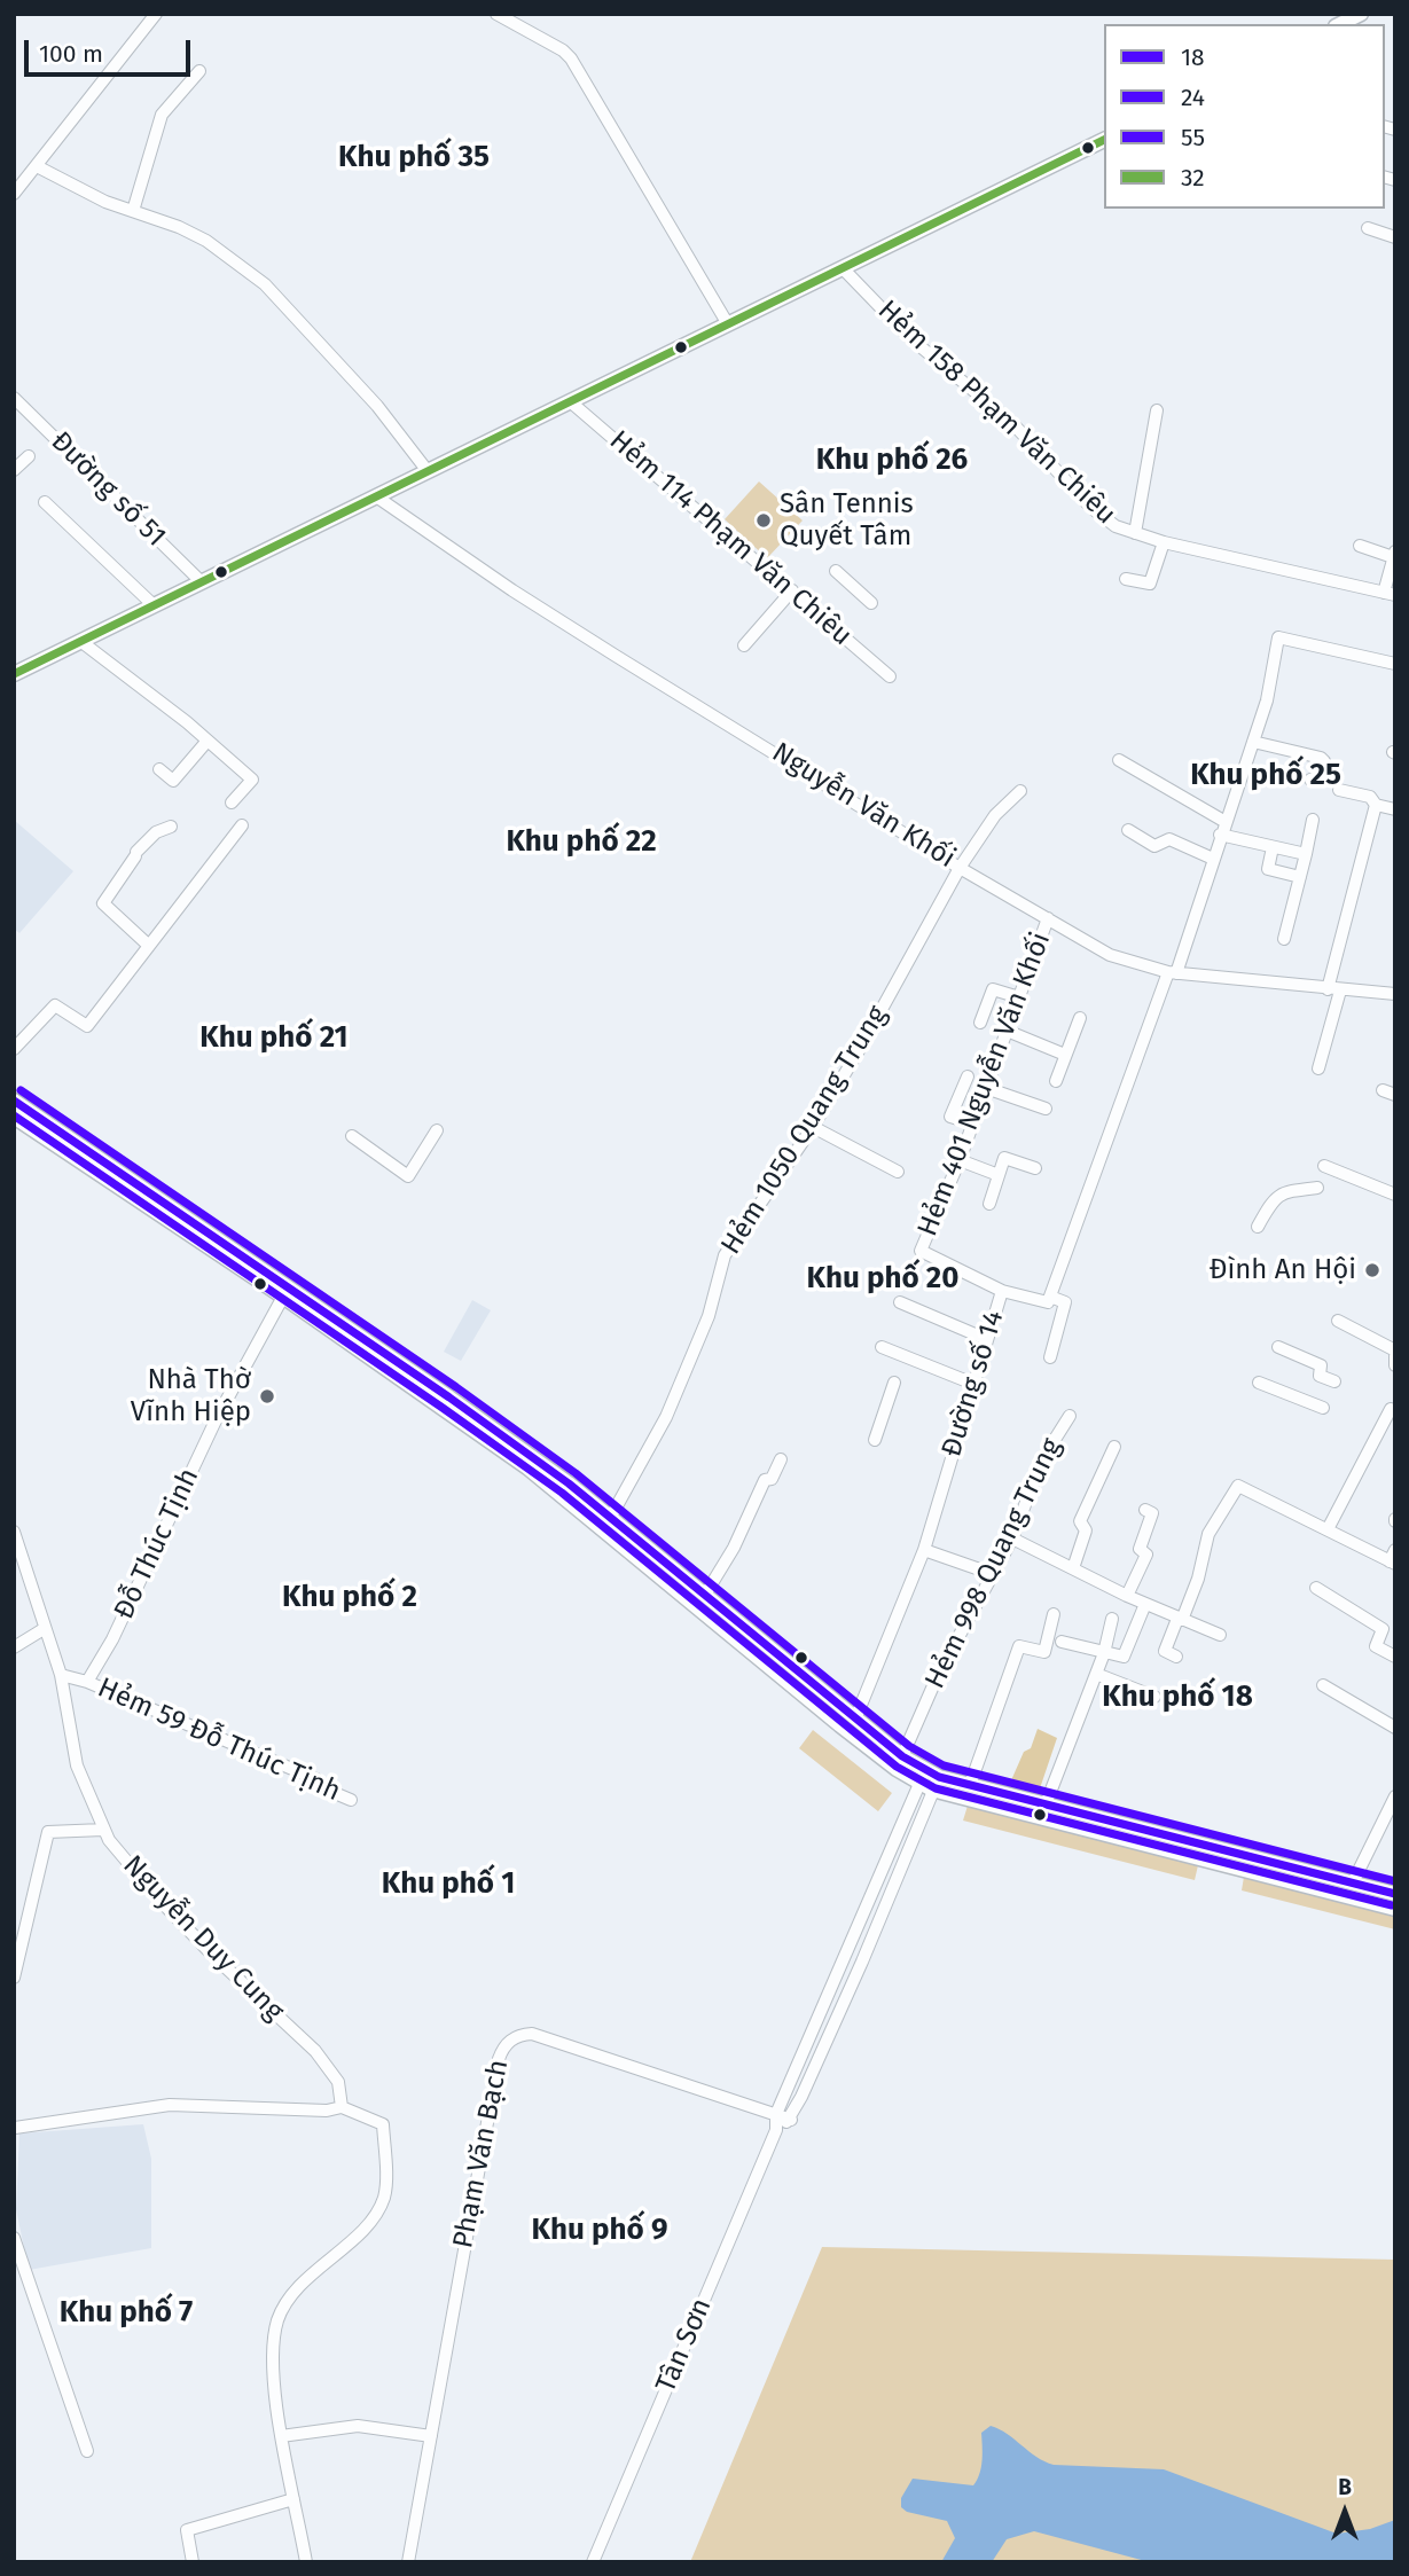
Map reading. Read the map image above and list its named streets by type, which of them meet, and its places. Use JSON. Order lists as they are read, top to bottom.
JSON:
{
  "streets": {
    "street": [
      "Hẻm 158 Phạm Văn Chiêu",
      "Đường số 51",
      "Hẻm 114 Phạm Văn Chiêu",
      "Nguyễn Văn Khối",
      "Hẻm 401 Nguyễn Văn Khối",
      "Hẻm 1050 Quang Trung",
      "Đường số 14",
      "Đỗ Thúc Tịnh",
      "Hẻm 998 Quang Trung",
      "Hẻm 59 Đỗ Thúc Tịnh",
      "Nguyễn Duy Cung",
      "Phạm Văn Bạch",
      "Tân Sơn"
    ]
  },
  "crossings": [
    ["Nguyễn Văn Khối", "Hẻm 401 Nguyễn Văn Khối"],
    ["Nguyễn Văn Khối", "Hẻm 1050 Quang Trung"],
    ["Hẻm 401 Nguyễn Văn Khối", "Đường số 14"],
    ["Đỗ Thúc Tịnh", "Hẻm 59 Đỗ Thúc Tịnh"],
    ["Phạm Văn Bạch", "Tân Sơn"]
  ],
  "districts": [
    "Khu phố 35",
    "Khu phố 26",
    "Khu phố 25",
    "Khu phố 22",
    "Khu phố 21",
    "Khu phố 20",
    "Khu phố 2",
    "Khu phố 18",
    "Khu phố 1",
    "Khu phố 9",
    "Khu phố 7"
  ],
  "places": ["Sân Tennis Quyết Tâm", "Đình An Hội", "Nhà Thờ Vĩnh Hiệp"],
  "lines": [
    "transit line 32",
    "transit line 55",
    "transit line 18",
    "transit line 24"
  ],
  "legend": [
    "18",
    "24",
    "55",
    "32"
  ],
  "scale_bar": "100 m",
  "north": "top"
}
